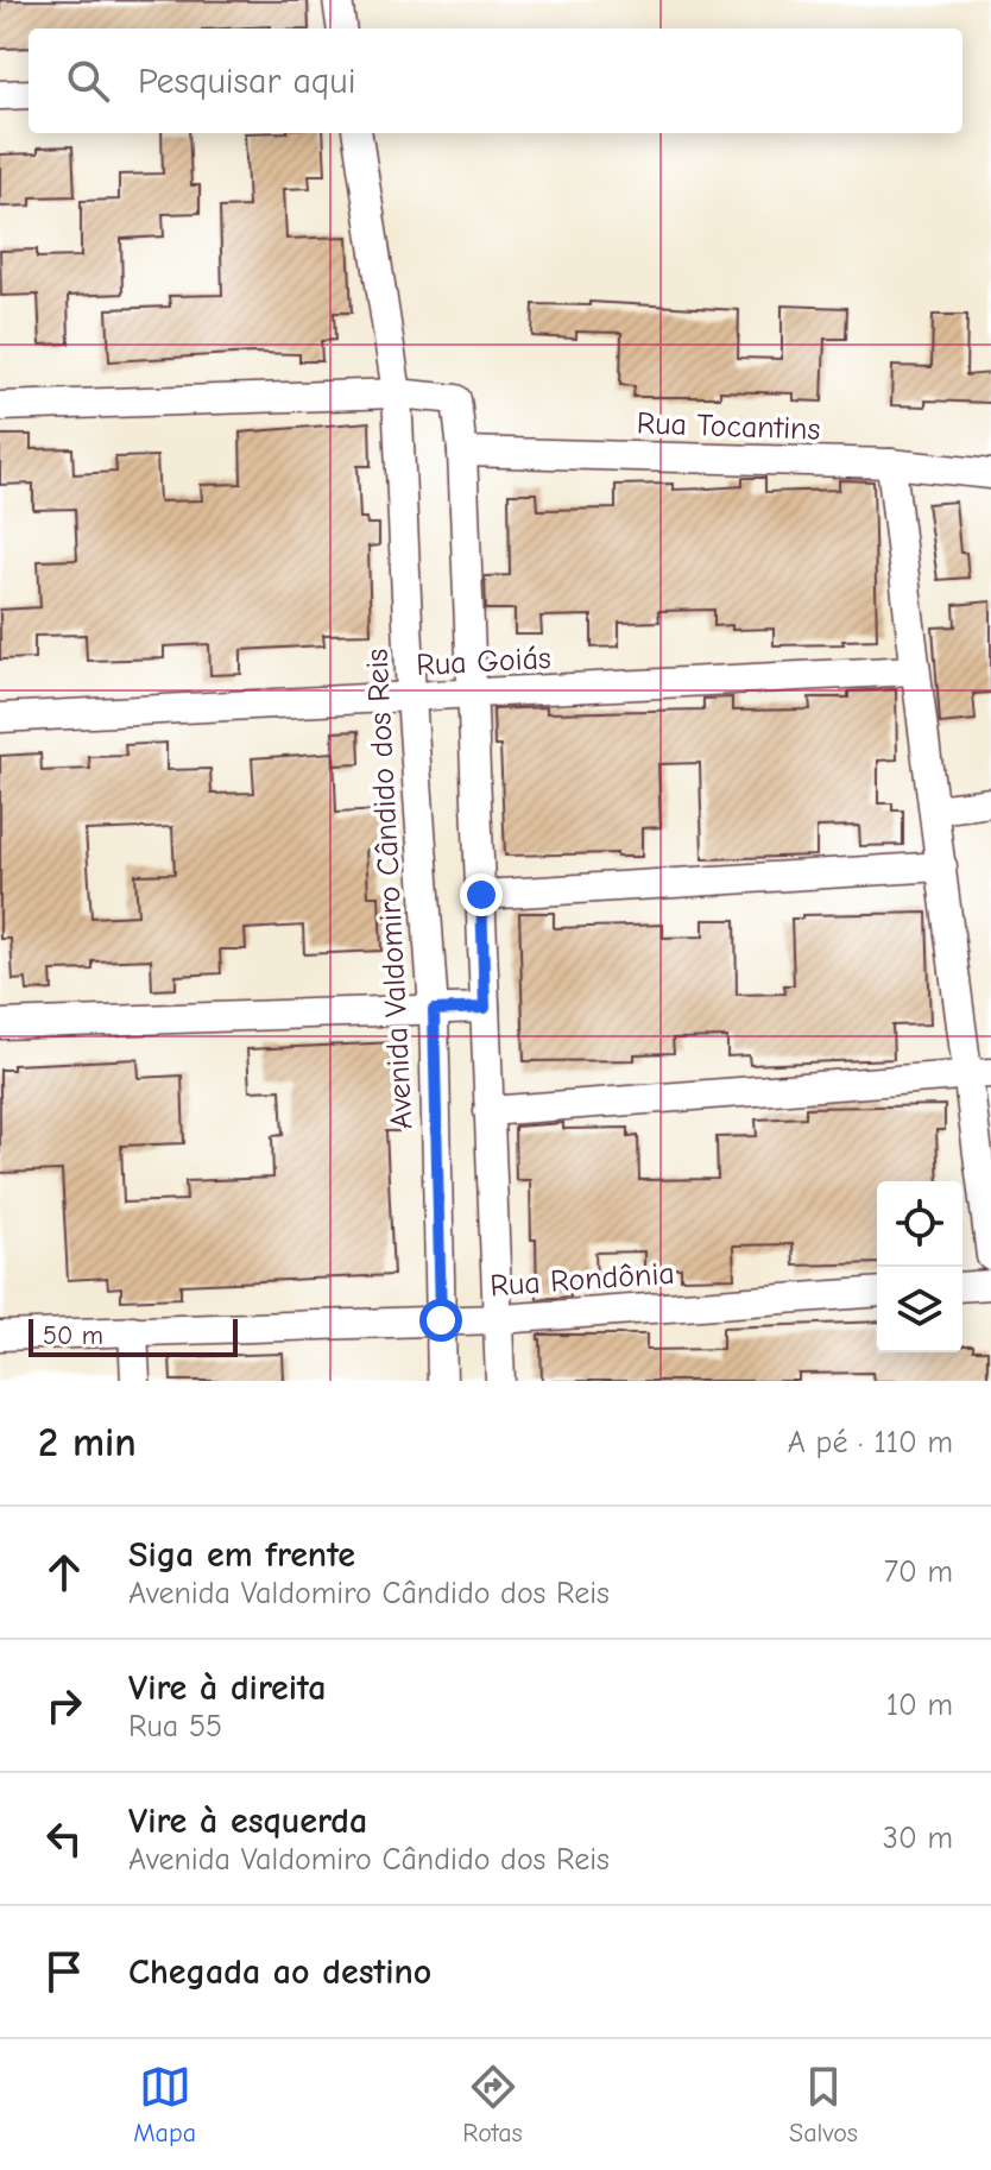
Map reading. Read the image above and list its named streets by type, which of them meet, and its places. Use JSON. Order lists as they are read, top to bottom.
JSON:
{
  "streets": {
    "street": [
      "Rua Tocantins",
      "Rua Goiás",
      "Avenida Valdomiro Cândido dos Reis",
      "Rua Rondônia"
    ]
  },
  "crossings": [
    ["Rua Goiás", "Avenida Valdomiro Cândido dos Reis"],
    ["Avenida Valdomiro Cândido dos Reis", "Rua Rondônia"]
  ],
  "scale_bar": "50 m",
  "page": {
    "search": "Pesquisar aqui",
    "scale": "50 m",
    "heading": ["2 min", "A pé · 110 m"],
    "list": [
      ["Siga em frente", "Avenida Valdomiro Cândido dos Reis", "70 m"],
      ["Vire à direita", "Rua 55", "10 m"],
      ["Vire à esquerda", "Avenida Valdomiro Cândido dos Reis", "30 m"],
      "Chegada ao destino"
    ],
    "nav": ["Mapa", "Rotas", "Salvos"]
  }
}
